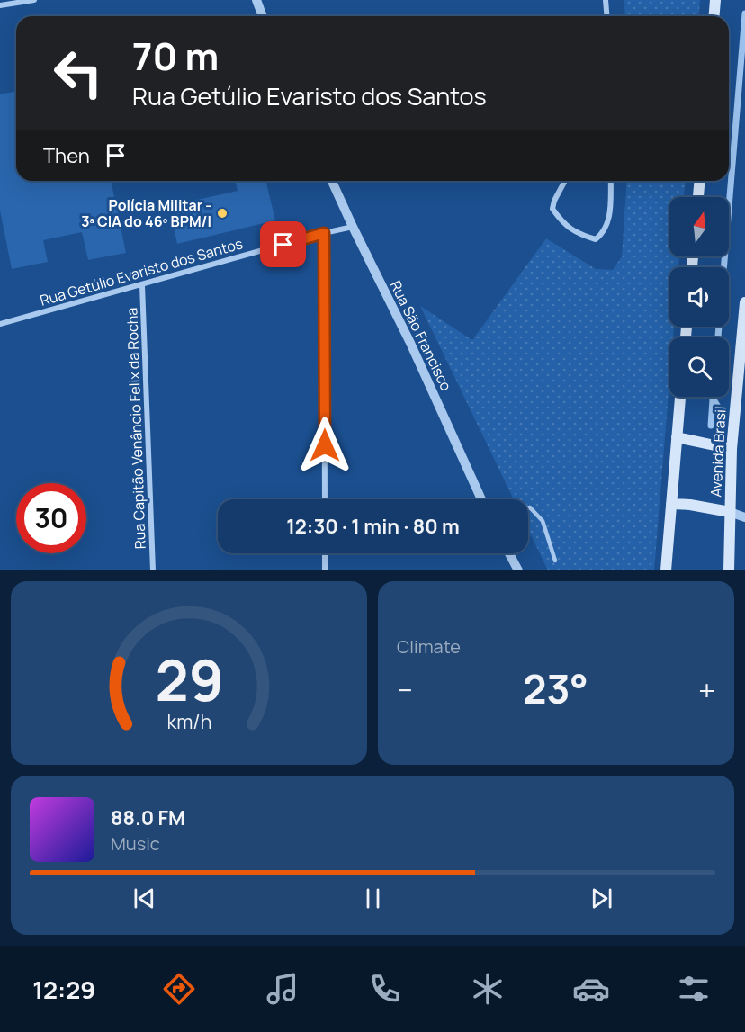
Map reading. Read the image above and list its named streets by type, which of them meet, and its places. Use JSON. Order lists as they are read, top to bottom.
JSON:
{
  "streets": {
    "main road": ["Avenida Brasil"],
    "street": ["Rua Getúlio Evaristo dos Santos", "Rua São Francisco", "Rua Capitão Venâncio Felix da Rocha"]
  },
  "crossings": [
    ["Rua Getúlio Evaristo dos Santos", "Rua São Francisco"],
    ["Rua Getúlio Evaristo dos Santos", "Rua Capitão Venâncio Felix da Rocha"]
  ],
  "places": ["Polícia Militar - 3ª CIA do 46º BPM/I"],
  "north": "top",
  "page": {
    "turn": ["70 m", "Rua Getúlio Evaristo dos Santos"],
    "then": "Then",
    "limit": "30",
    "trip": "12:30 · 1 min · 80 m",
    "tile": "Climate",
    "heat": ["−", "23°", "+"],
    "song": ["88.0 FM", "Music"],
    "tabs": "12:29",
    "gauge": ["29", "km/h"]
  }
}
